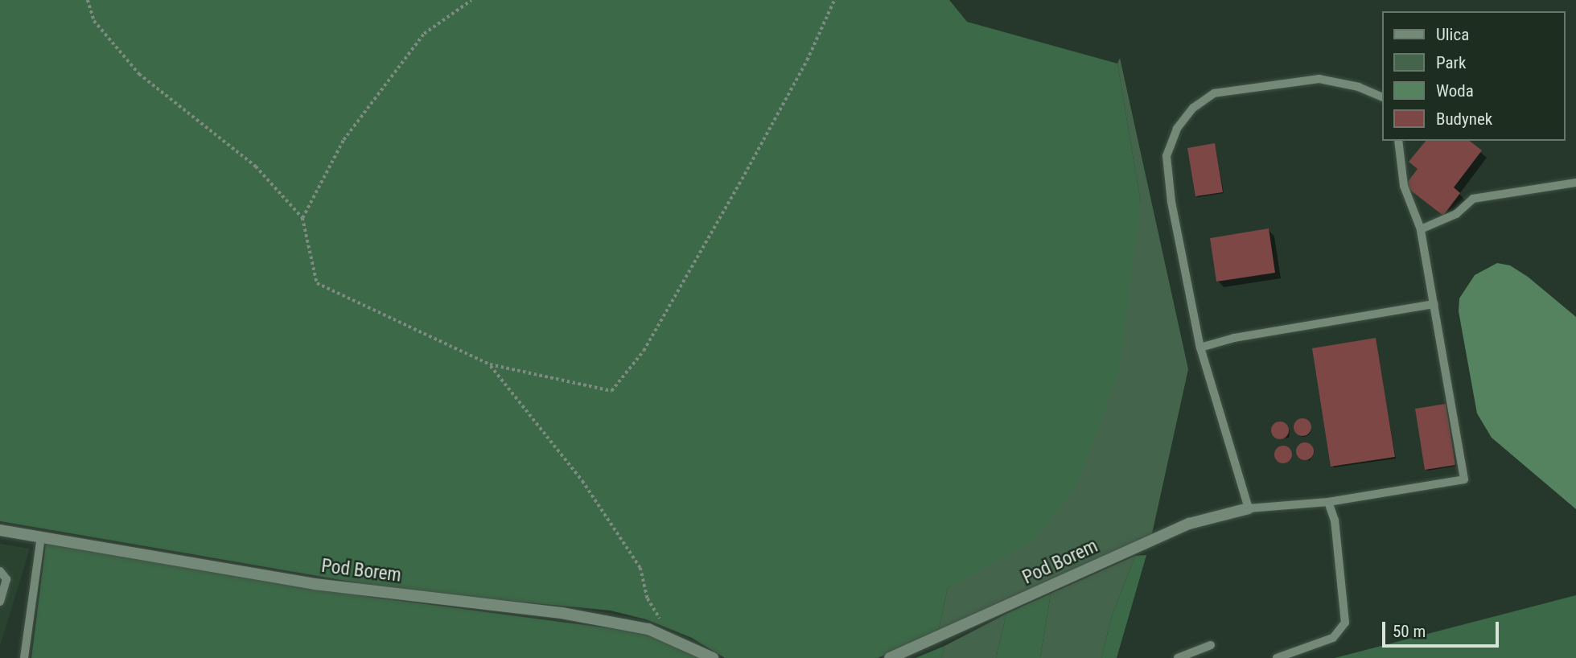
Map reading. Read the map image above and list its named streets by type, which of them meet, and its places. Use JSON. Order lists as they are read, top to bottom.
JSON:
{
  "streets": {
    "street": ["Pod Borem"]
  },
  "legend": [
    "Ulica",
    "Park",
    "Woda",
    "Budynek"
  ],
  "scale_bar": "50 m"
}
